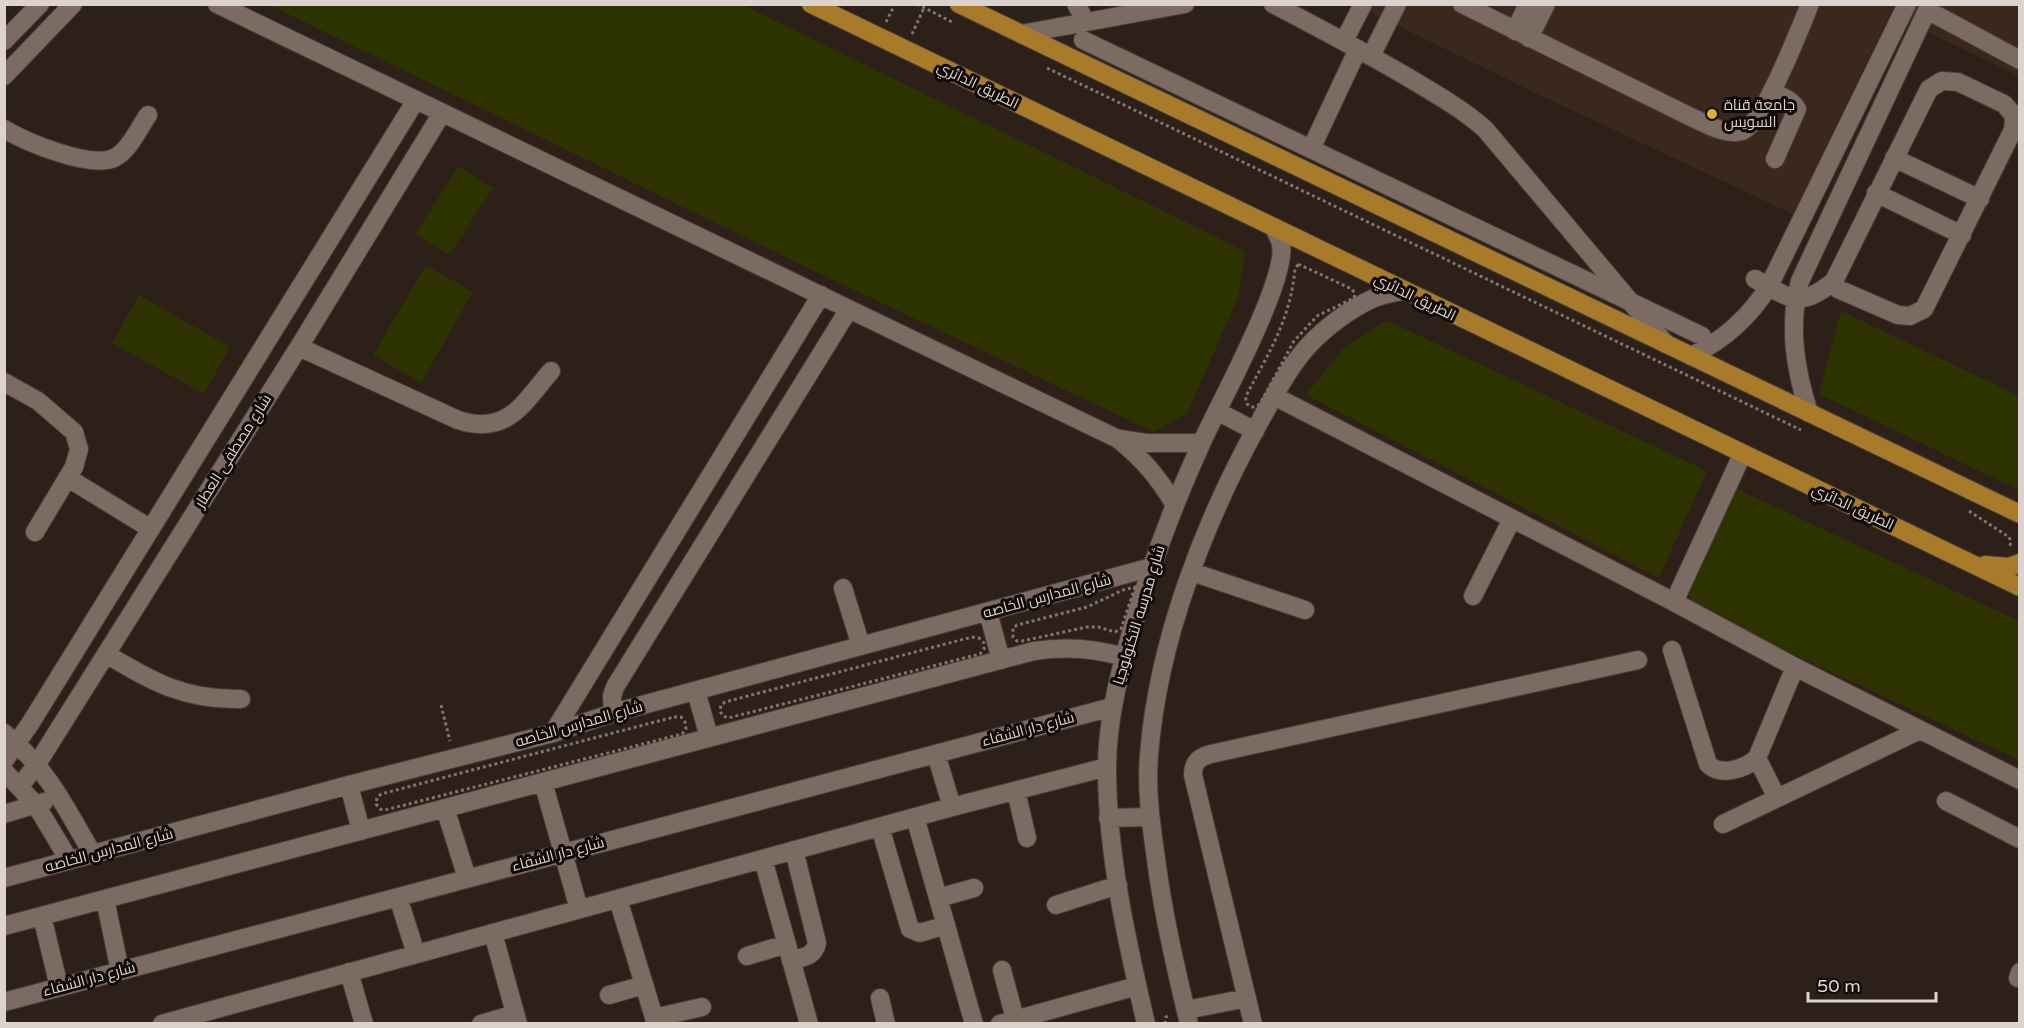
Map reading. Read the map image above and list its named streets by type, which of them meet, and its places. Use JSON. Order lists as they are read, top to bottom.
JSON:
{
  "streets": {
    "main road": ["الطريق الدائري"],
    "street": [
      "شارع مصطفى العطار",
      "شارع المدارس الخاصه",
      "شارع مدرسه التكنولوجيا",
      "شارع دار الشفاء"
    ]
  },
  "crossings": [
    ["الطريق الدائري", "شارع مدرسه التكنولوجيا"],
    ["شارع المدارس الخاصه", "شارع مدرسه التكنولوجيا"],
    ["شارع مدرسه التكنولوجيا", "شارع دار الشفاء"]
  ],
  "places": ["جامعة قناة السويس"],
  "scale_bar": "50 m"
}
